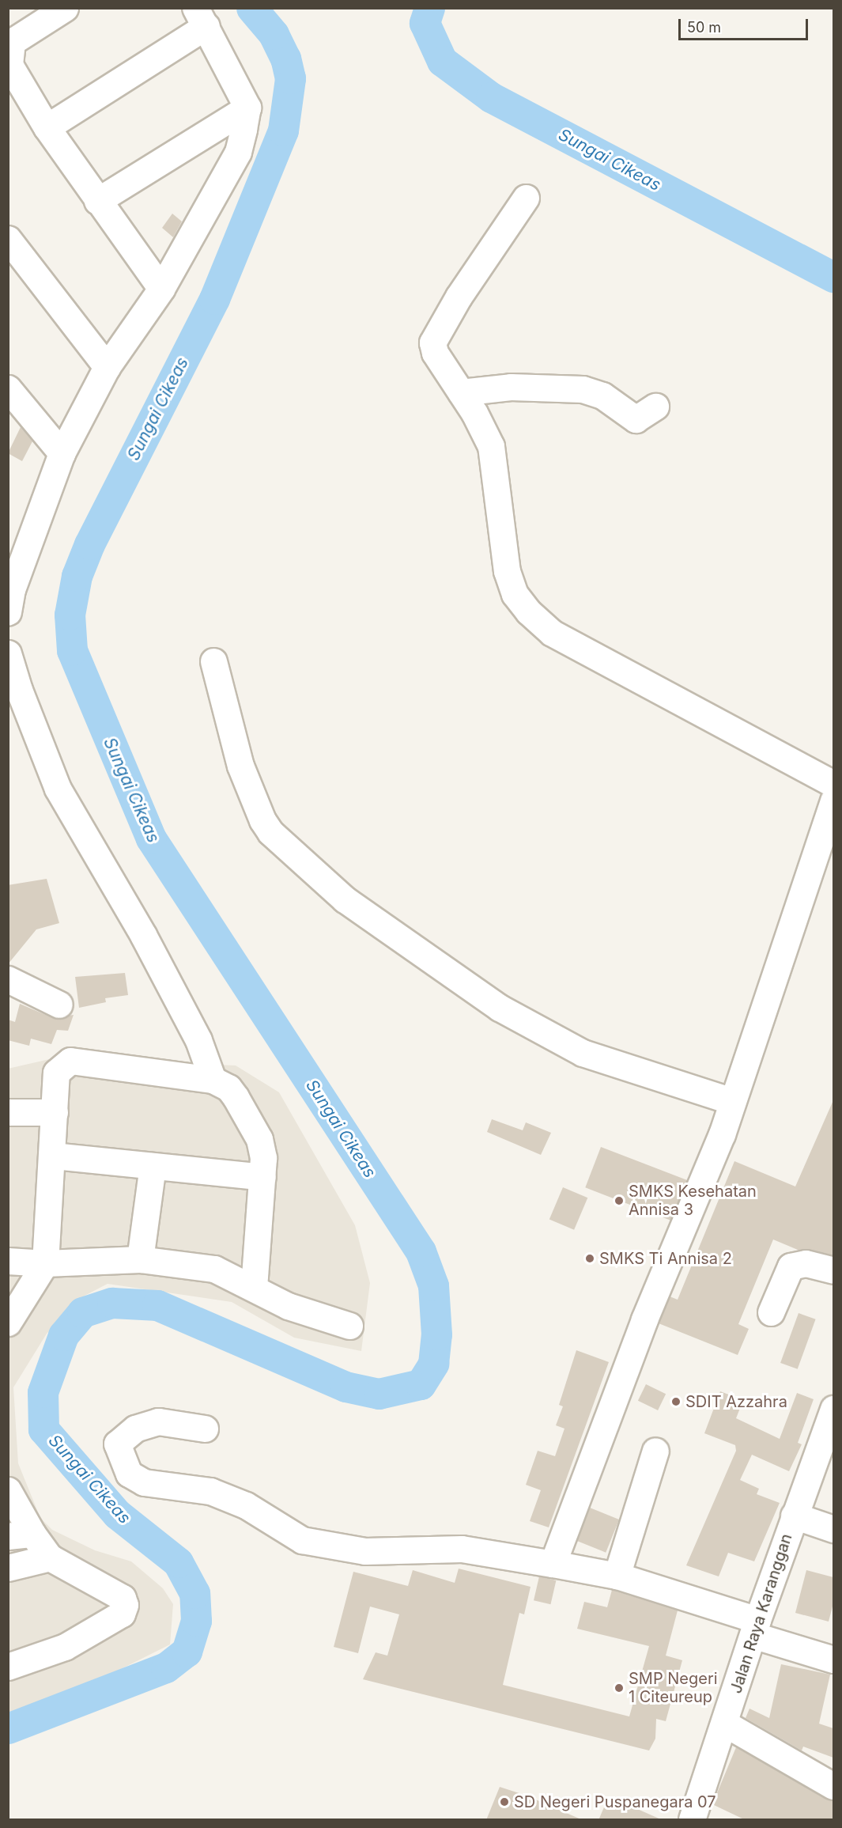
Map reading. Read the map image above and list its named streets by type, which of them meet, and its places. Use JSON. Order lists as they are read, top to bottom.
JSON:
{
  "streets": {
    "street": ["Jalan Raya Karanggan"]
  },
  "water": ["Sungai Cikeas"],
  "places": [
    "SMKS Kesehatan Annisa 3",
    "SMKS Ti Annisa 2",
    "SDIT Azzahra",
    "SMP Negeri 1 Citeureup",
    "SD Negeri Puspanegara 07"
  ],
  "scale_bar": "50 m"
}
